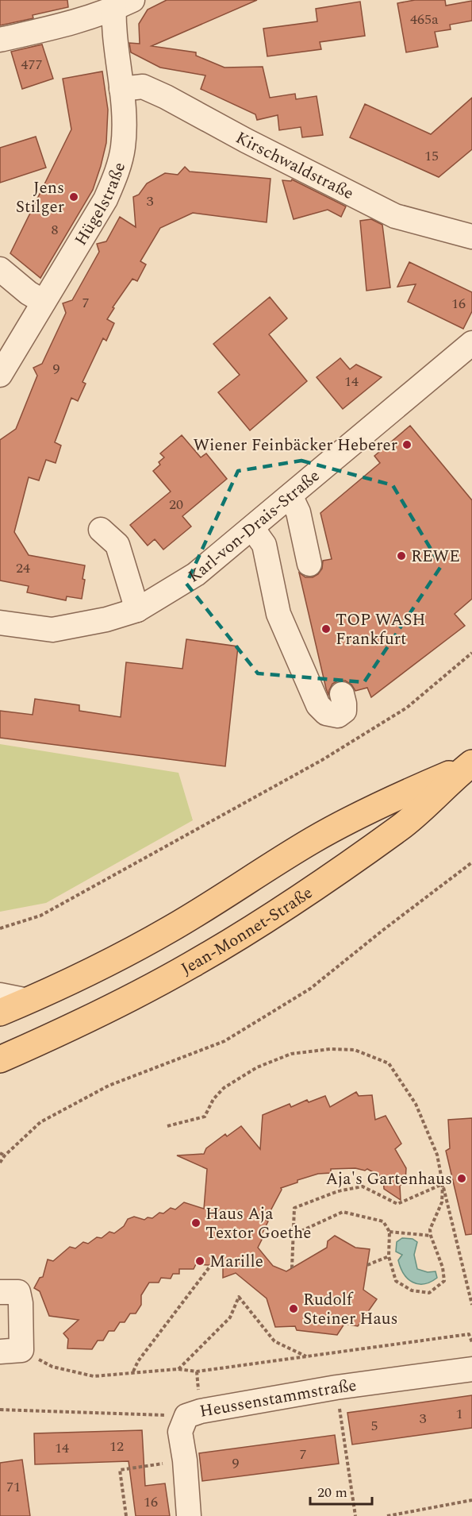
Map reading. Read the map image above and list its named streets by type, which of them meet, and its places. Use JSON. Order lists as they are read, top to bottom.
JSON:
{
  "streets": {
    "main road": ["Jean-Monnet-Straße"],
    "street": [
      "Kirschwaldstraße",
      "Hügelstraße",
      "Karl-von-Drais-Straße",
      "Heussenstammstraße"
    ]
  },
  "crossings": [
    ["Kirschwaldstraße", "Hügelstraße"]
  ],
  "places": [
    "Jens Stilger",
    "Wiener Feinbäcker Heberer",
    "REWE",
    "TOP WASH Frankfurt",
    "Aja's Gartenhaus",
    "Haus Aja Textor Goethe",
    "Marille",
    "Rudolf Steiner Haus"
  ],
  "house_numbers": [
    "465a",
    "477",
    "15",
    "3",
    "8",
    "7",
    "16",
    "9",
    "14",
    "20",
    "24",
    "1",
    "3",
    "5",
    "12",
    "14",
    "7",
    "9",
    "71",
    "16"
  ],
  "scale_bar": "20 m"
}
